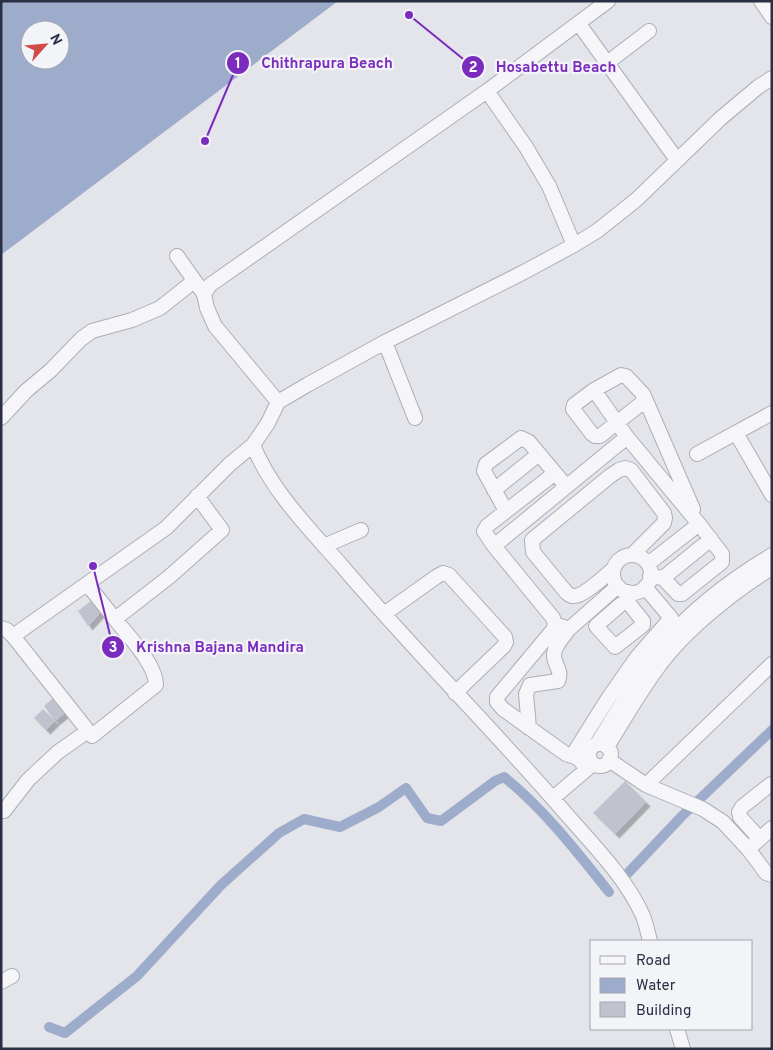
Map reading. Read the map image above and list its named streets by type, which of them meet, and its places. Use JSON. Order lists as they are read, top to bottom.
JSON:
{
  "places": ["Hosabettu Beach", "Chithrapura Beach", "Krishna Bajana Mandira"],
  "legend": ["Road", "Water", "Building"],
  "north": "top right"
}
